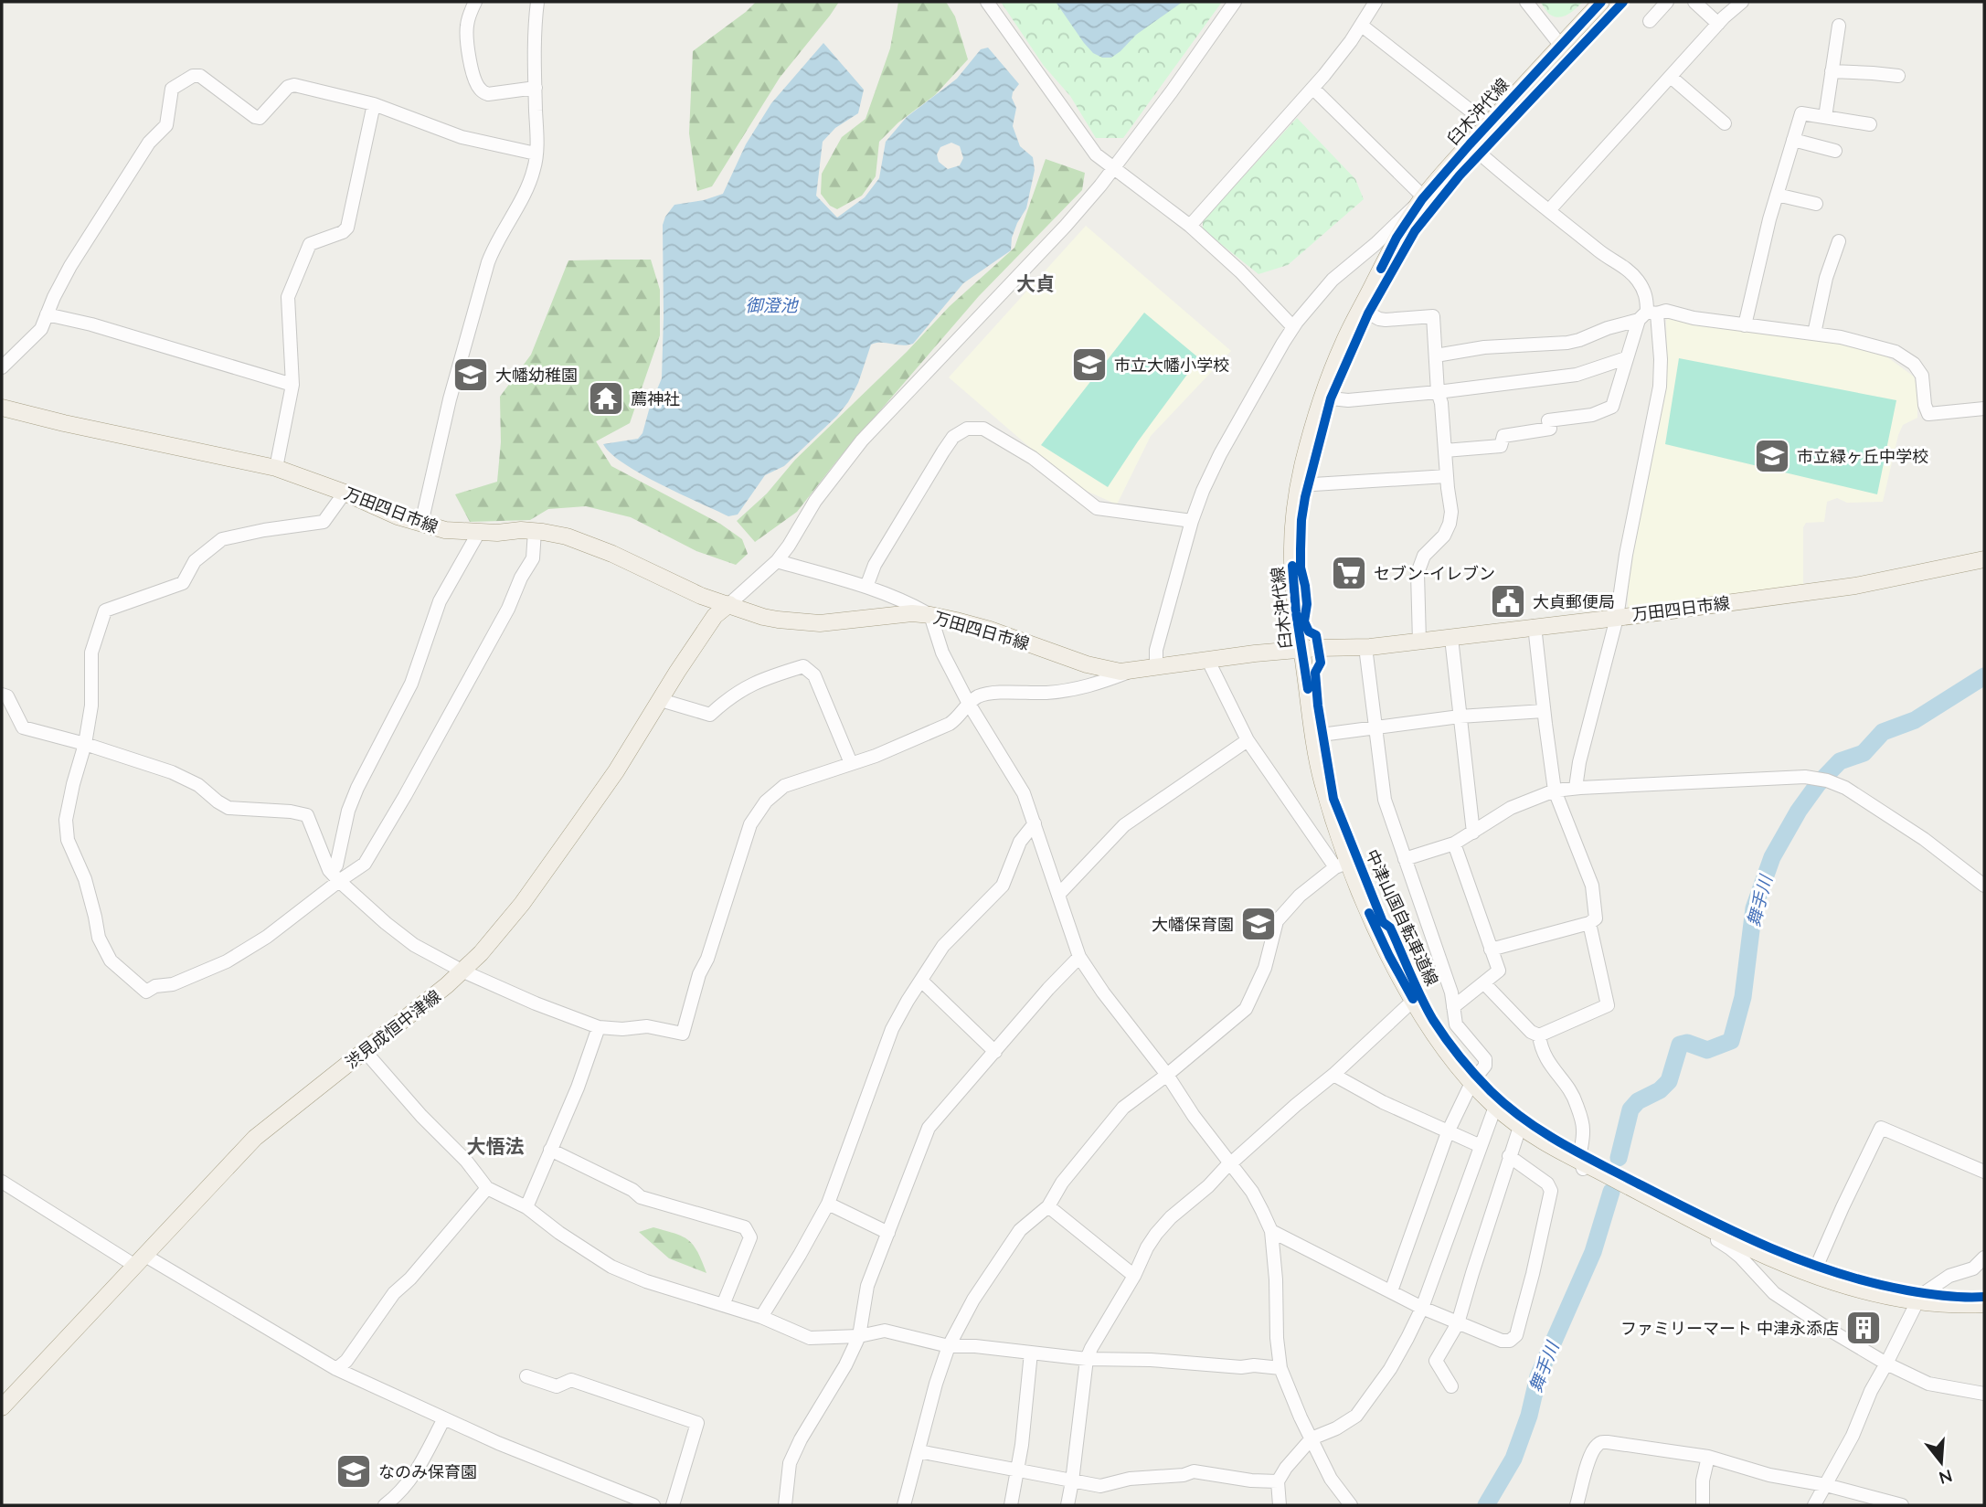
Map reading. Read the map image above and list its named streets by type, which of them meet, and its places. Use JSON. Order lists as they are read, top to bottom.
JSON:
{
  "streets": {
    "main road": ["臼木沖代線", "万田四日市線", "渋見成恒中津線"],
    "cycle path": ["中津山国自転車道線"]
  },
  "crossings": [
    ["臼木沖代線", "万田四日市線"],
    ["万田四日市線", "渋見成恒中津線"]
  ],
  "districts": ["大貞", "大悟法"],
  "water": ["御澄池", "舞手川"],
  "places": {
    "school or university": [
      "市立大幡小学校",
      "大幡幼稚園",
      "市立緑ヶ丘中学校",
      "大幡保育園",
      "なのみ保育園"
    ],
    "temple": ["薦神社"],
    "supermarket": ["セブン-イレブン"],
    "public building": ["大貞郵便局"],
    "building": ["ファミリーマート 中津永添店"]
  },
  "north": "bottom"
}
